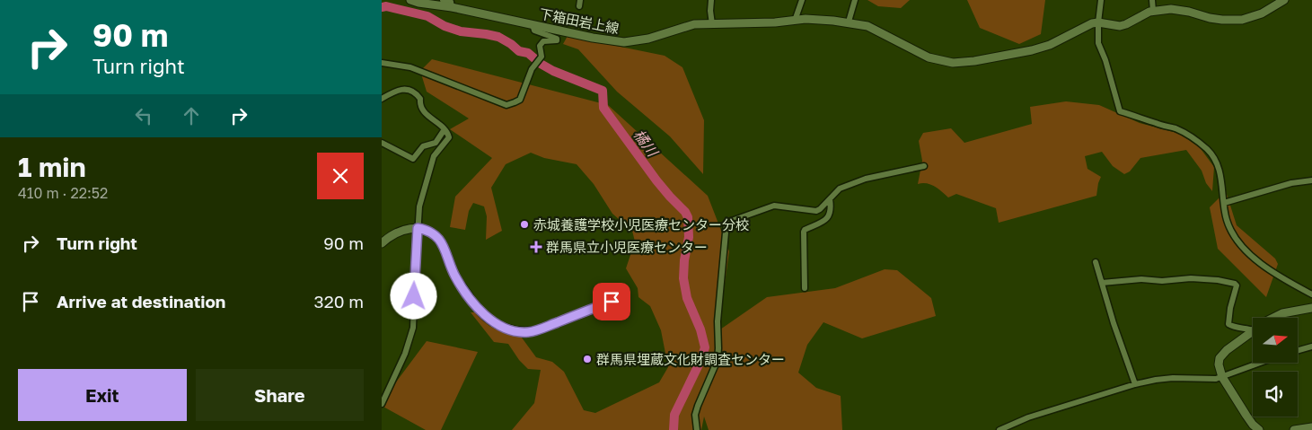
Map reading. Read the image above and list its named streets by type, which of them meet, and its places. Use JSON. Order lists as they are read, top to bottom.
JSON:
{
  "streets": {
    "main road": ["下箱田岩上線"]
  },
  "water": ["橘川"],
  "places": {
    "other": ["赤城養護学校小児医療センター分校", "群馬県埋蔵文化財調査センター"],
    "health": ["群馬県立小児医療センター"]
  },
  "north": "right",
  "page": {
    "turn": ["90 m", "Turn right"],
    "heading": ["1 min", "410 m · 22:52"],
    "list": [
      {
        "name": "Turn right",
        "value": "90 m"
      },
      {
        "name": "Arrive at destination",
        "value": "320 m"
      }
    ],
    "buttons": ["Exit", "Share"]
  }
}
